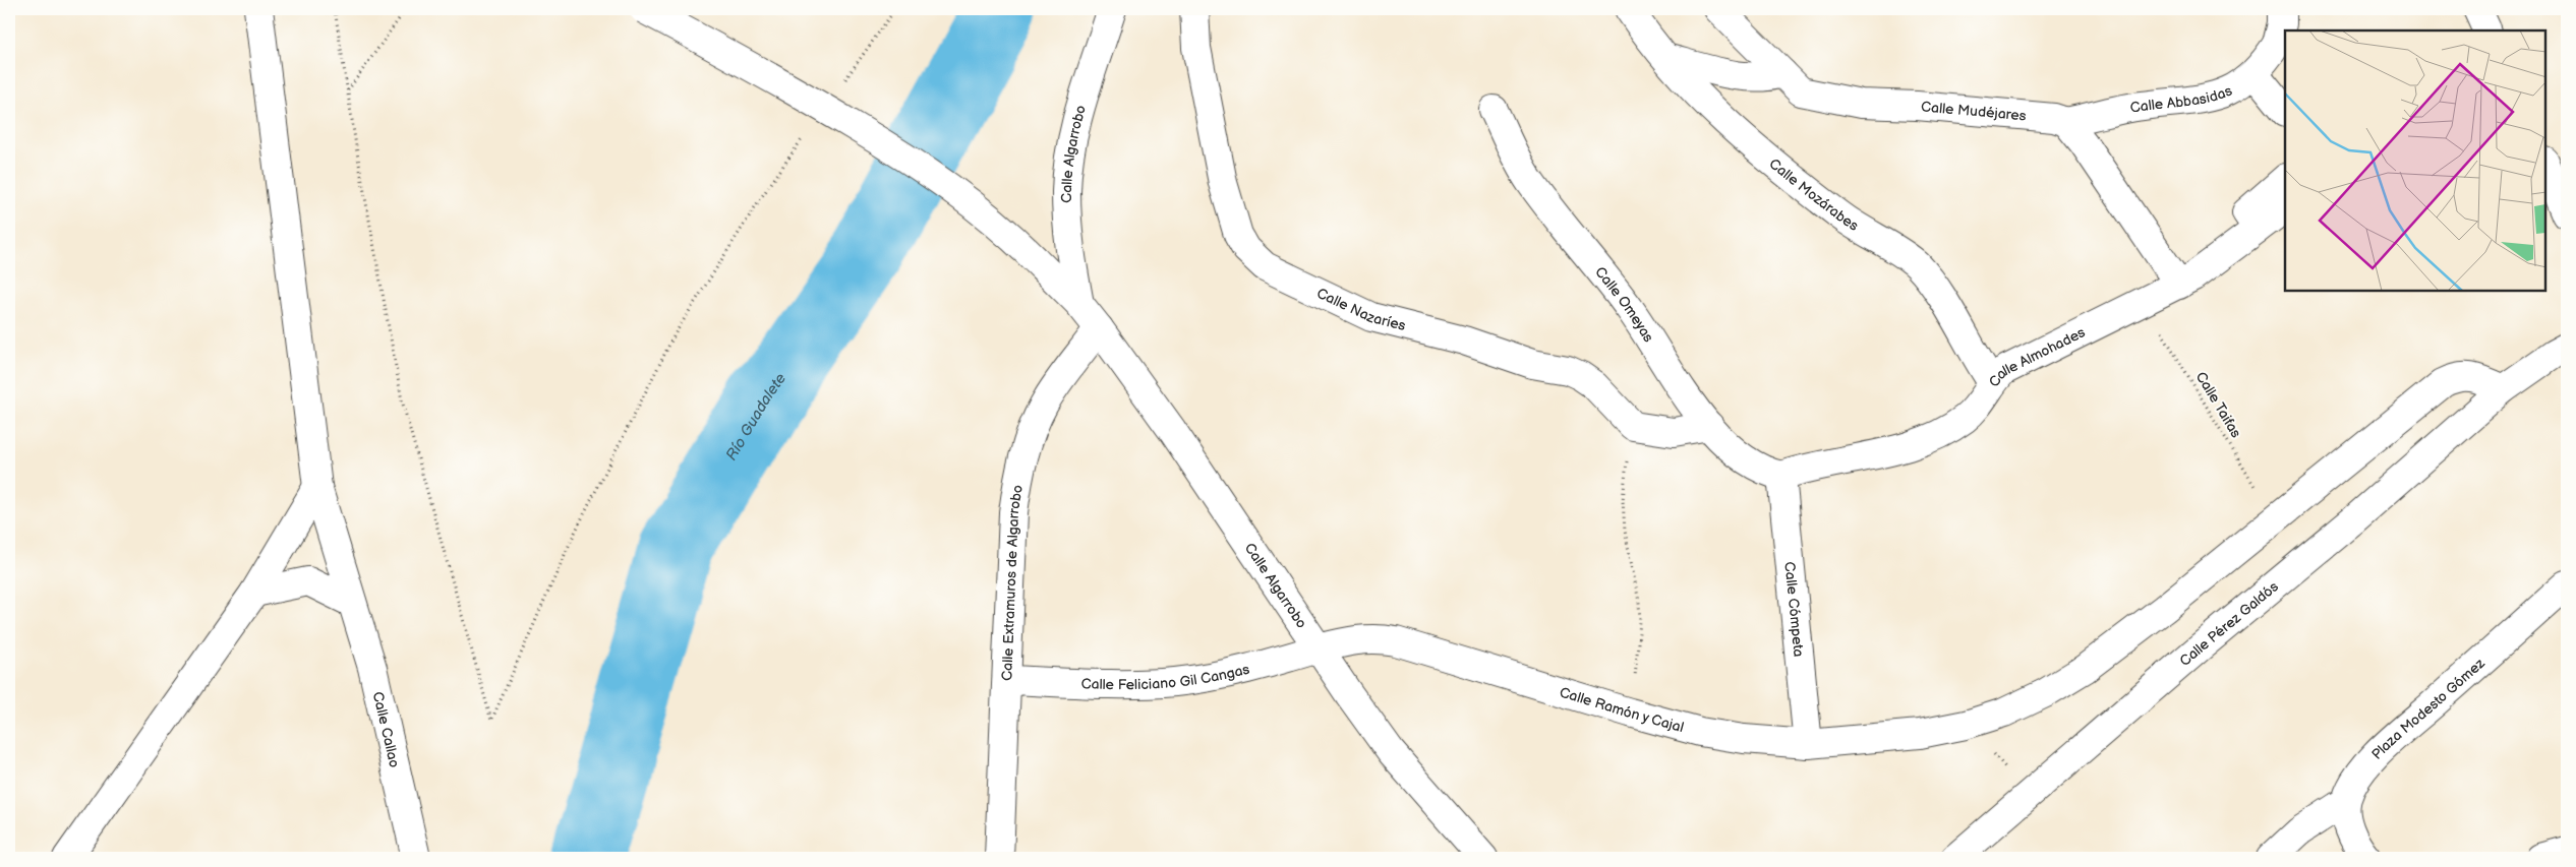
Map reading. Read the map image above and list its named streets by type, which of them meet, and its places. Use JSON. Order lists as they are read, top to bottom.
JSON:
{
  "streets": {
    "street": [
      "Calle Abbasidas",
      "Calle Mudéjares",
      "Calle Algarrobo",
      "Calle Mozárabes",
      "Calle Omeyas",
      "Calle Nazaríes",
      "Calle Almohades",
      "Calle Extramuros de Algarrobo",
      "Calle Cómpeta",
      "Calle Pérez Galdós",
      "Calle Feliciano Gil Cangas",
      "Calle Ramón y Cajal",
      "Plaza Modesto Gómez",
      "Calle Callao"
    ],
    "path": ["Calle Taifas"]
  },
  "crossings": [
    ["Calle Abbasidas", "Calle Mudéjares"],
    ["Calle Algarrobo", "Calle Extramuros de Algarrobo"],
    ["Calle Algarrobo", "Calle Feliciano Gil Cangas"],
    ["Calle Algarrobo", "Calle Ramón y Cajal"],
    ["Calle Mozárabes", "Calle Almohades"],
    ["Calle Omeyas", "Calle Almohades"],
    ["Calle Omeyas", "Calle Cómpeta"],
    ["Calle Almohades", "Calle Taifas"],
    ["Calle Almohades", "Calle Cómpeta"],
    ["Calle Taifas", "Calle Ramón y Cajal"],
    ["Calle Extramuros de Algarrobo", "Calle Feliciano Gil Cangas"],
    ["Calle Cómpeta", "Calle Ramón y Cajal"],
    ["Calle Feliciano Gil Cangas", "Calle Ramón y Cajal"]
  ],
  "water": ["Río Guadalete"]
}
